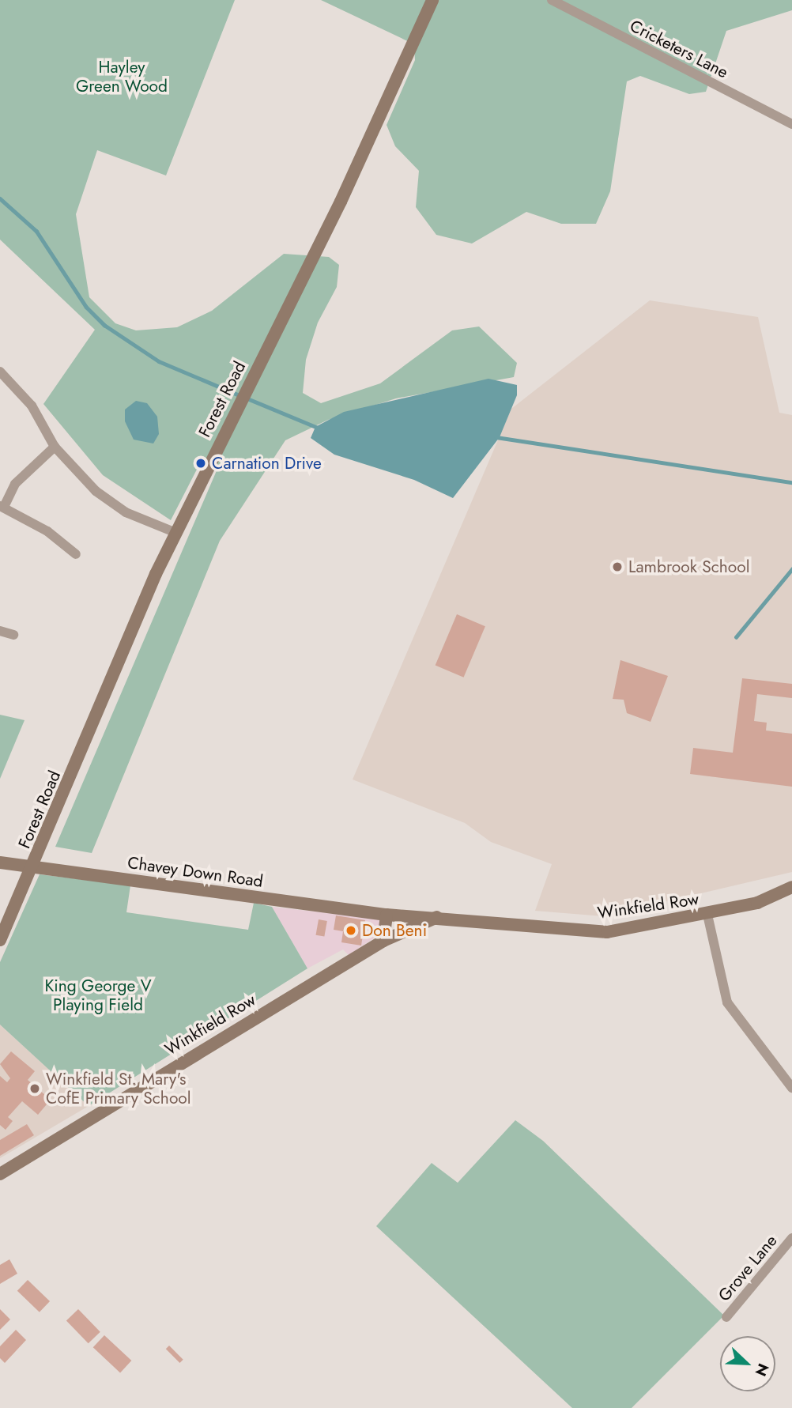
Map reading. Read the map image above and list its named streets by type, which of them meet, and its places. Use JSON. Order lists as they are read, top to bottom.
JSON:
{
  "streets": {
    "main road": ["Forest Road", "Chavey Down Road", "Winkfield Row"],
    "street": ["Cricketers Lane", "Grove Lane"]
  },
  "crossings": [
    ["Forest Road", "Chavey Down Road"],
    ["Chavey Down Road", "Winkfield Row"]
  ],
  "parks": ["Hayley Green Wood", "King George V Playing Field"],
  "places": [
    "Carnation Drive",
    "Lambrook School",
    "Don Beni",
    "Winkfield St. Mary's CofE Primary School"
  ],
  "north": "bottom right"
}
